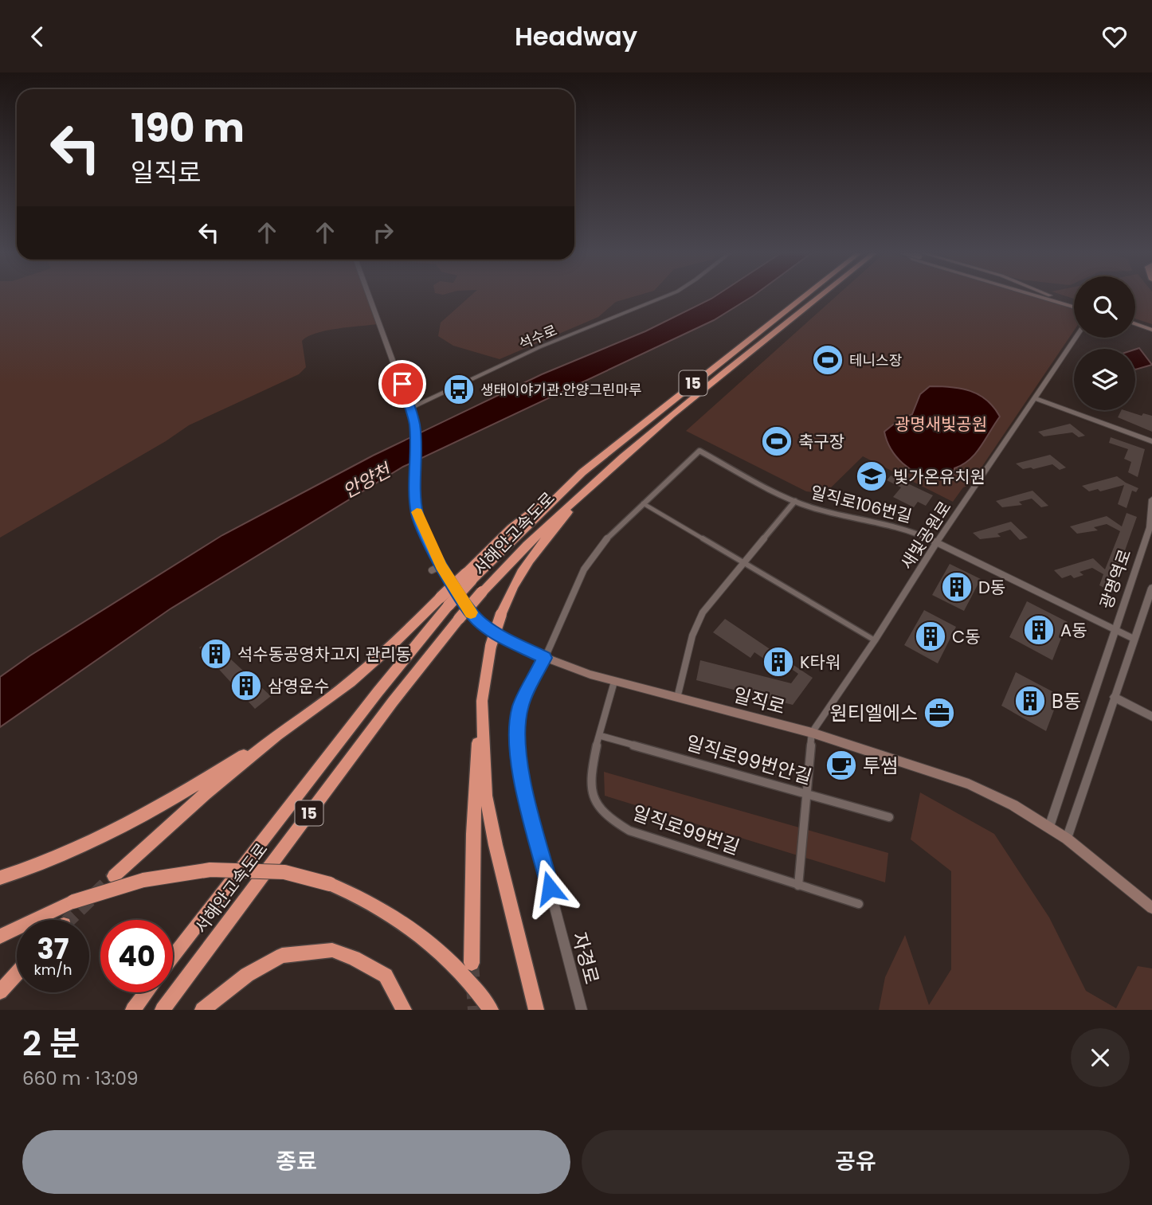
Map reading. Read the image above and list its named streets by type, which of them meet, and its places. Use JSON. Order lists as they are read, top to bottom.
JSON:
{
  "streets": {
    "highway": ["15", "서해안고속도로"],
    "main road": ["일직로"],
    "street": [
      "석수로",
      "일직로106번길",
      "새빛공원로",
      "광명역로",
      "일직로99번안길",
      "일직로99번길",
      "자경로"
    ]
  },
  "crossings": [
    ["석수로", "일직로"],
    ["일직로106번길", "새빛공원로"],
    ["일직로106번길", "광명역로"],
    ["일직로106번길", "일직로"],
    ["일직로106번길", "자경로"],
    ["새빛공원로", "일직로"],
    ["광명역로", "일직로"],
    ["일직로", "일직로99번길"],
    ["일직로", "자경로"],
    ["일직로99번안길", "일직로99번길"]
  ],
  "water": ["안양천"],
  "parks": ["광명새빛공원"],
  "places": {
    "sports": ["테니스장", "축구장"],
    "bus stop": ["생태이야기관.안양그린마루"],
    "school or university": ["빛가온유치원"],
    "building": [
      "D동",
      "A동",
      "C동",
      "석수동공영차고지 관리동",
      "K타워",
      "삼영운수",
      "B동"
    ],
    "office": ["원티엘에스"],
    "cafe": ["투썸"]
  },
  "page": {
    "header": "Headway",
    "turn": ["190 m", "일직로"],
    "speed": "37 km/h",
    "limit": "40",
    "heading": ["2 분", "660 m · 13:09"],
    "buttons": ["종료", "공유"]
  }
}
